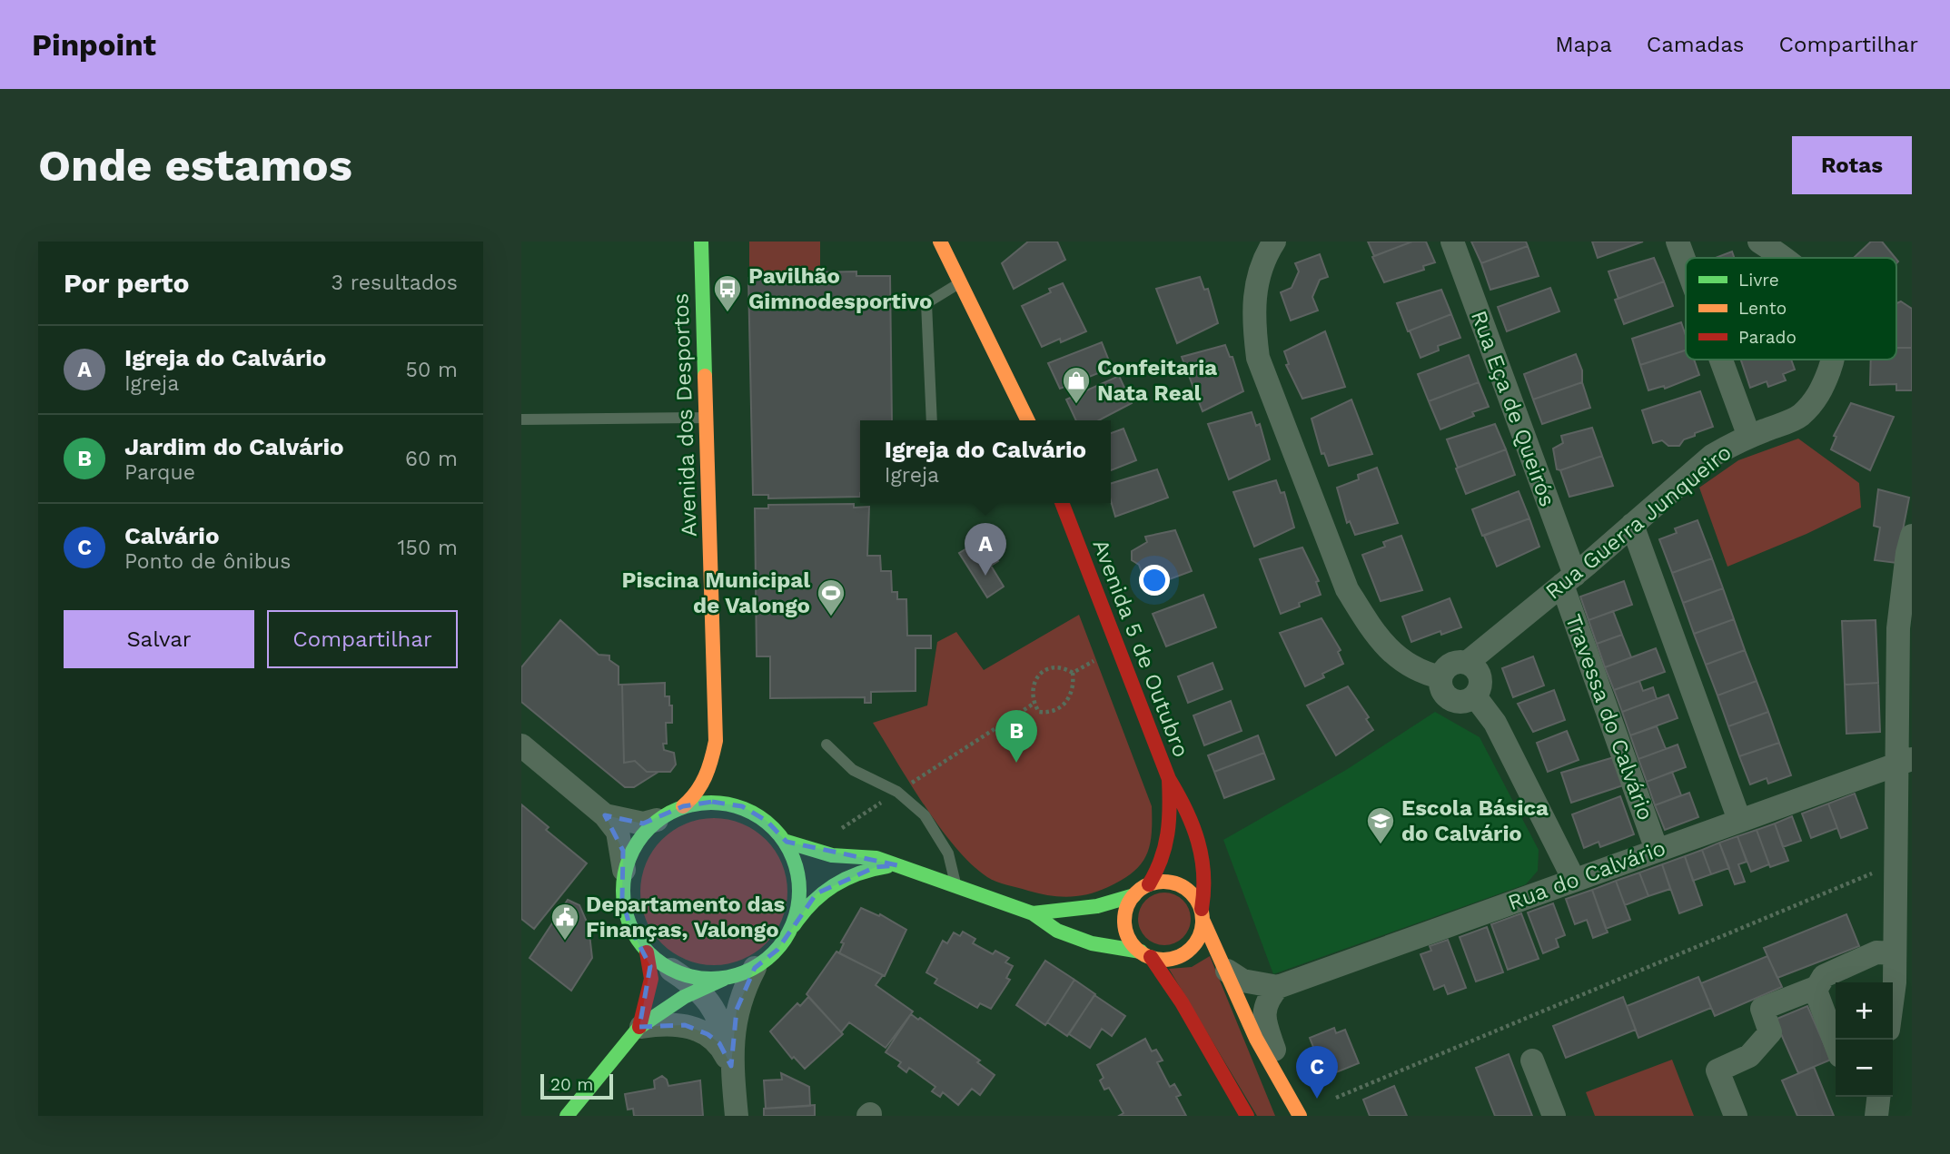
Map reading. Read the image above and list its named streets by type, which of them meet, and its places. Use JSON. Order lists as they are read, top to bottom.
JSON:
{
  "streets": {
    "street": [
      "Rua Eça de Queirós",
      "Avenida dos Desportos",
      "Rua Guerra Junqueiro",
      "Avenida 5 de Outubro",
      "Travessa do Calvário",
      "Rua do Calvário"
    ]
  },
  "crossings": [
    ["Rua Eça de Queirós", "Rua Guerra Junqueiro"],
    ["Rua Eça de Queirós", "Travessa do Calvário"],
    ["Rua Guerra Junqueiro", "Travessa do Calvário"],
    ["Travessa do Calvário", "Rua do Calvário"]
  ],
  "places": {
    "bus stop": ["Pavilhão Gimnodesportivo"],
    "shop": ["Confeitaria Nata Real"],
    "sports": ["Piscina Municipal de Valongo"],
    "school or university": ["Escola Básica do Calvário"],
    "public building": ["Departamento das Finanças, Valongo"]
  },
  "legend": ["Livre", "Lento", "Parado"],
  "scale_bar": "20 m",
  "page": {
    "header": "Pinpoint",
    "nav": ["Mapa", "Camadas", "Compartilhar"],
    "buttons": [
      "Rotas",
      ["Salvar", "Compartilhar"]
    ],
    "title": "Onde estamos",
    "heading": ["Por perto", "3 resultados"],
    "list": [
      {
        "mark": "A",
        "name": "Igreja do Calvário",
        "note": "Igreja",
        "value": "50 m"
      },
      {
        "mark": "B",
        "name": "Jardim do Calvário",
        "note": "Parque",
        "value": "60 m"
      },
      {
        "mark": "C",
        "name": "Calvário",
        "note": "Ponto de ônibus",
        "value": "150 m"
      }
    ],
    "popup": ["Igreja do Calvário", "Igreja"],
    "pins": ["A", "B", "C"],
    "map_buttons": ["+", "−"],
    "scale": "20 m"
  }
}
